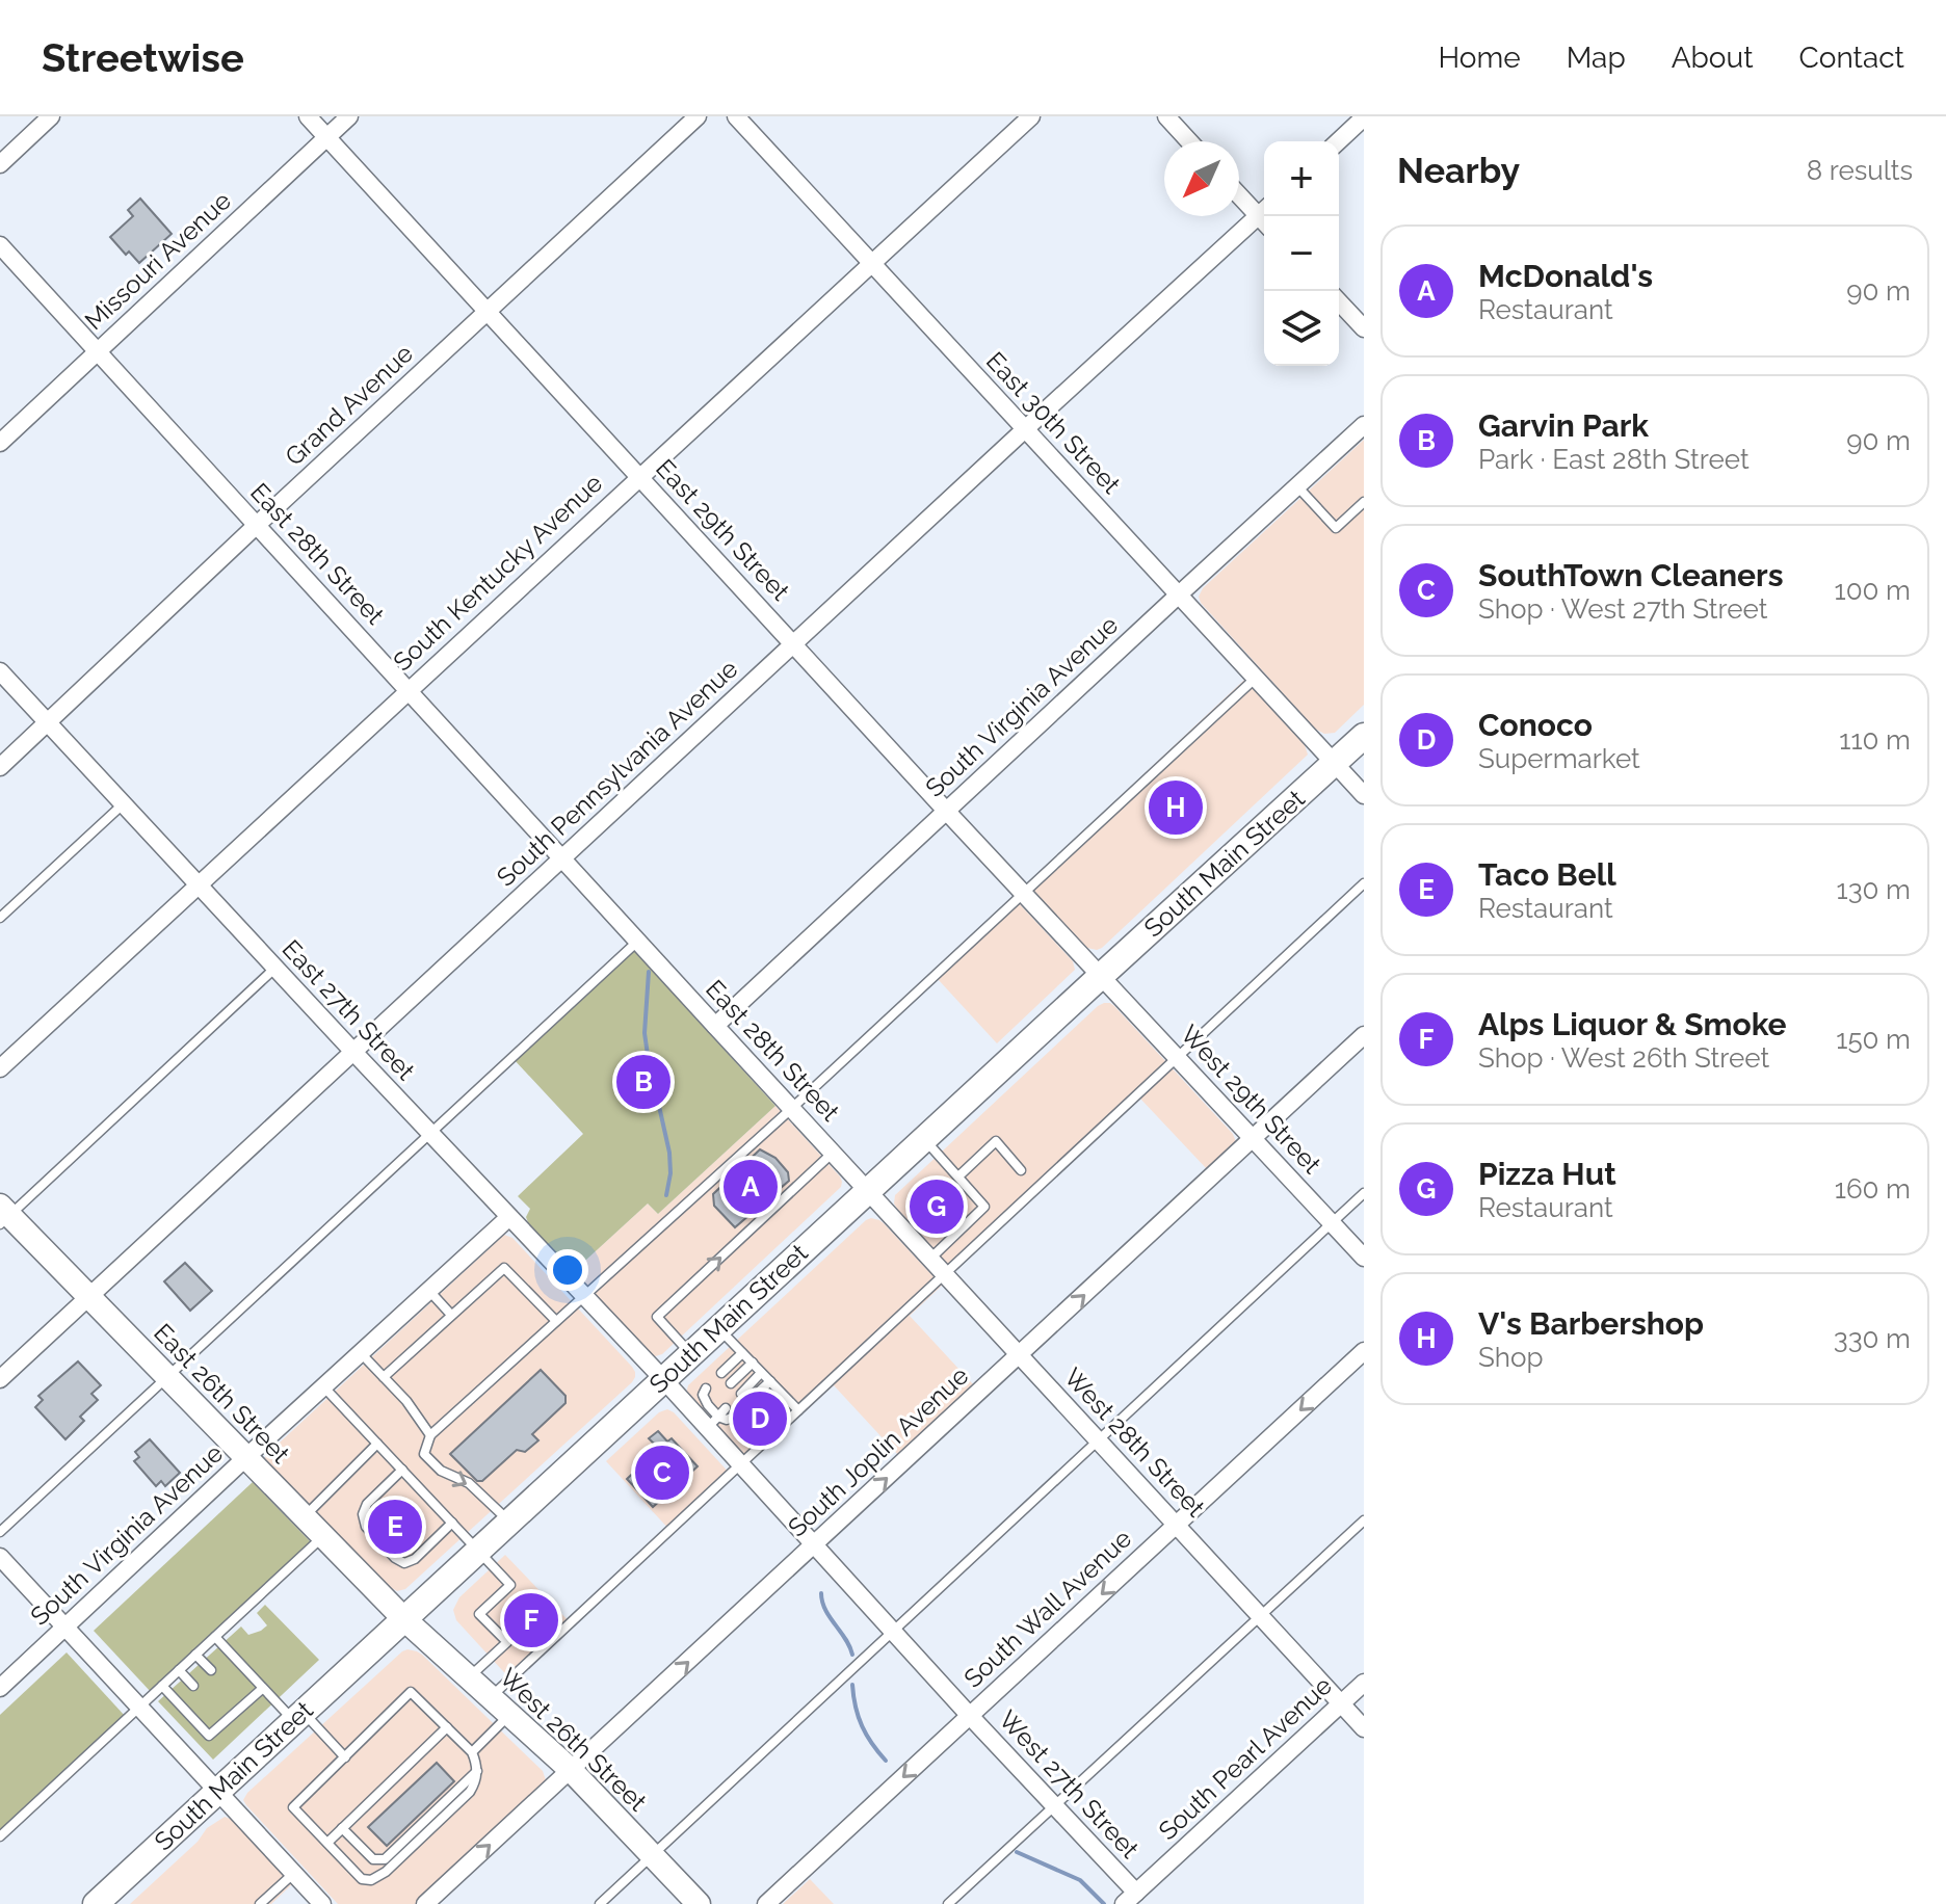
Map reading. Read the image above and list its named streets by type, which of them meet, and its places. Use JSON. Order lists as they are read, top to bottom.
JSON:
{
  "streets": {
    "main road": ["South Main Street"],
    "street": [
      "Missouri Avenue",
      "Grand Avenue",
      "East 30th Street",
      "East 29th Street",
      "East 28th Street",
      "South Kentucky Avenue",
      "South Virginia Avenue",
      "South Pennsylvania Avenue",
      "East 27th Street",
      "West 29th Street",
      "East 26th Street",
      "West 28th Street",
      "South Joplin Avenue",
      "South Wall Avenue",
      "West 26th Street",
      "South Pearl Avenue",
      "West 27th Street"
    ]
  },
  "crossings": [
    ["Missouri Avenue", "East 29th Street"],
    ["Missouri Avenue", "East 28th Street"],
    ["Grand Avenue", "East 29th Street"],
    ["Grand Avenue", "East 28th Street"],
    ["Grand Avenue", "East 27th Street"],
    ["East 30th Street", "South Kentucky Avenue"],
    ["East 30th Street", "South Virginia Avenue"],
    ["East 30th Street", "South Pennsylvania Avenue"],
    ["East 30th Street", "South Main Street"],
    ["East 29th Street", "South Kentucky Avenue"],
    ["East 29th Street", "South Virginia Avenue"],
    ["East 29th Street", "South Pennsylvania Avenue"],
    ["East 29th Street", "South Main Street"],
    ["East 29th Street", "West 29th Street"],
    ["East 28th Street", "South Kentucky Avenue"],
    ["East 28th Street", "South Virginia Avenue"],
    ["East 28th Street", "South Pennsylvania Avenue"],
    ["East 28th Street", "South Main Street"],
    ["East 28th Street", "West 28th Street"],
    ["South Kentucky Avenue", "East 27th Street"],
    ["South Virginia Avenue", "East 27th Street"],
    ["South Virginia Avenue", "East 26th Street"],
    ["South Pennsylvania Avenue", "East 27th Street"],
    ["South Pennsylvania Avenue", "East 26th Street"],
    ["South Main Street", "East 27th Street"],
    ["South Main Street", "West 29th Street"],
    ["South Main Street", "East 26th Street"],
    ["South Main Street", "West 28th Street"],
    ["South Main Street", "West 26th Street"],
    ["South Main Street", "West 27th Street"],
    ["East 27th Street", "West 27th Street"],
    ["West 29th Street", "South Joplin Avenue"],
    ["East 26th Street", "West 26th Street"],
    ["West 28th Street", "South Joplin Avenue"],
    ["West 28th Street", "South Wall Avenue"],
    ["West 28th Street", "South Pearl Avenue"],
    ["South Joplin Avenue", "West 26th Street"],
    ["South Joplin Avenue", "West 27th Street"],
    ["South Wall Avenue", "West 27th Street"],
    ["South Pearl Avenue", "West 27th Street"]
  ],
  "one_way": ["South Joplin Avenue", "South Wall Avenue"],
  "north": "bottom left",
  "page": {
    "header": "Streetwise",
    "nav": [
      "Home",
      "Map",
      "About",
      "Contact"
    ],
    "heading": ["Nearby", "8 results"],
    "map_buttons": ["+", "−"],
    "list": [
      {
        "mark": "A",
        "name": "McDonald's",
        "note": "Restaurant",
        "value": "90 m"
      },
      {
        "mark": "B",
        "name": "Garvin Park",
        "note": "Park · East 28th Street",
        "value": "90 m"
      },
      {
        "mark": "C",
        "name": "SouthTown Cleaners",
        "note": "Shop · West 27th Street",
        "value": "100 m"
      },
      {
        "mark": "D",
        "name": "Conoco",
        "note": "Supermarket",
        "value": "110 m"
      },
      {
        "mark": "E",
        "name": "Taco Bell",
        "note": "Restaurant",
        "value": "130 m"
      },
      {
        "mark": "F",
        "name": "Alps Liquor & Smoke",
        "note": "Shop · West 26th Street",
        "value": "150 m"
      },
      {
        "mark": "G",
        "name": "Pizza Hut",
        "note": "Restaurant",
        "value": "160 m"
      },
      {
        "mark": "H",
        "name": "V's Barbershop",
        "note": "Shop",
        "value": "330 m"
      }
    ],
    "pins": [
      "H",
      "B",
      "A",
      "G",
      "D",
      "C",
      "E",
      "F"
    ]
  }
}
